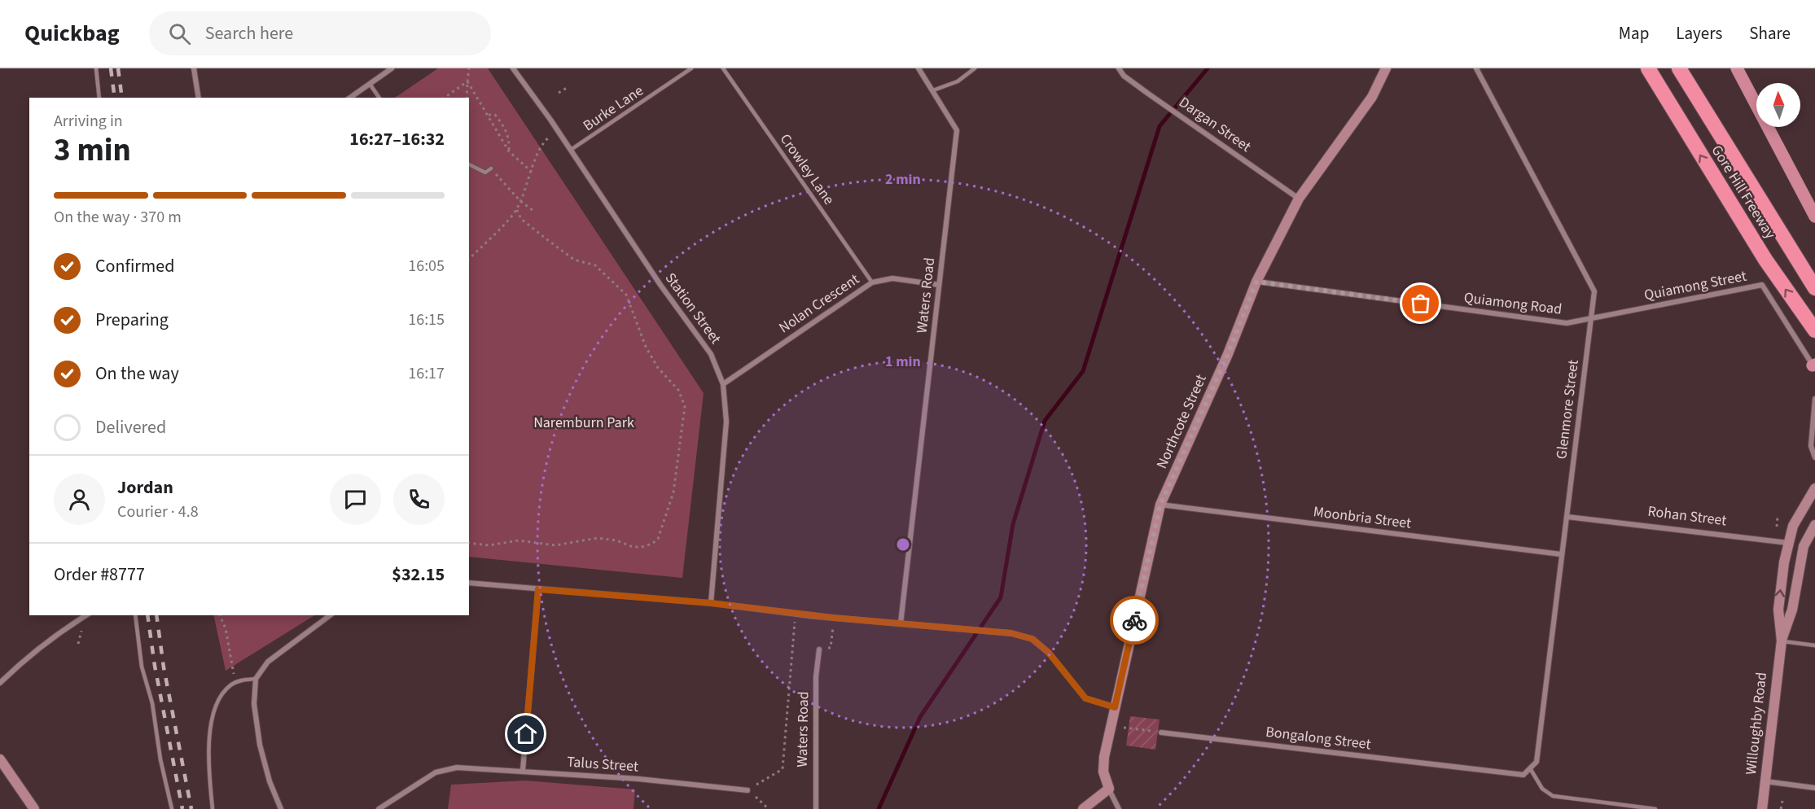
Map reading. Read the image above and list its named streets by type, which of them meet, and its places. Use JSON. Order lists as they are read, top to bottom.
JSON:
{
  "streets": {
    "highway": ["Gore Hill Freeway"],
    "street": [
      "Dargan Street",
      "Quiamong Street",
      "Waters Road",
      "Nolan Crescent",
      "Quiamong Road",
      "Station Street",
      "Glenmore Street",
      "Northcote Street",
      "Rohan Street",
      "Moonbria Street",
      "Willoughby Road",
      "Bongalong Street",
      "Talus Street"
    ],
    "lane": ["Burke Lane", "Crowley Lane"]
  },
  "crossings": [
    ["Burke Lane", "Station Street"],
    ["Dargan Street", "Northcote Street"],
    ["Crowley Lane", "Nolan Crescent"],
    ["Quiamong Street", "Quiamong Road"],
    ["Quiamong Street", "Glenmore Street"],
    ["Waters Road", "Nolan Crescent"],
    ["Nolan Crescent", "Station Street"],
    ["Quiamong Road", "Glenmore Street"],
    ["Quiamong Road", "Northcote Street"],
    ["Glenmore Street", "Rohan Street"],
    ["Glenmore Street", "Moonbria Street"],
    ["Glenmore Street", "Bongalong Street"],
    ["Northcote Street", "Moonbria Street"],
    ["Rohan Street", "Willoughby Road"]
  ],
  "parks": ["Naremburn Park"],
  "north": "top",
  "page": {
    "header": "Quickbag",
    "search": "Search here",
    "nav": ["Map", "Layers", "Share"],
    "heading": ["3 min", "Arriving in", "16:27–16:32"],
    "panel": [
      "Jordan",
      "Courier · 4.8",
      "Order #8777",
      "$32.15"
    ],
    "bar": "On the way · 370 m",
    "list": [
      ["Confirmed", "16:05"],
      ["Preparing", "16:15"],
      ["On the way", "16:17"],
      "Delivered"
    ]
  },
  "rings": ["2 min", "1 min"]
}
